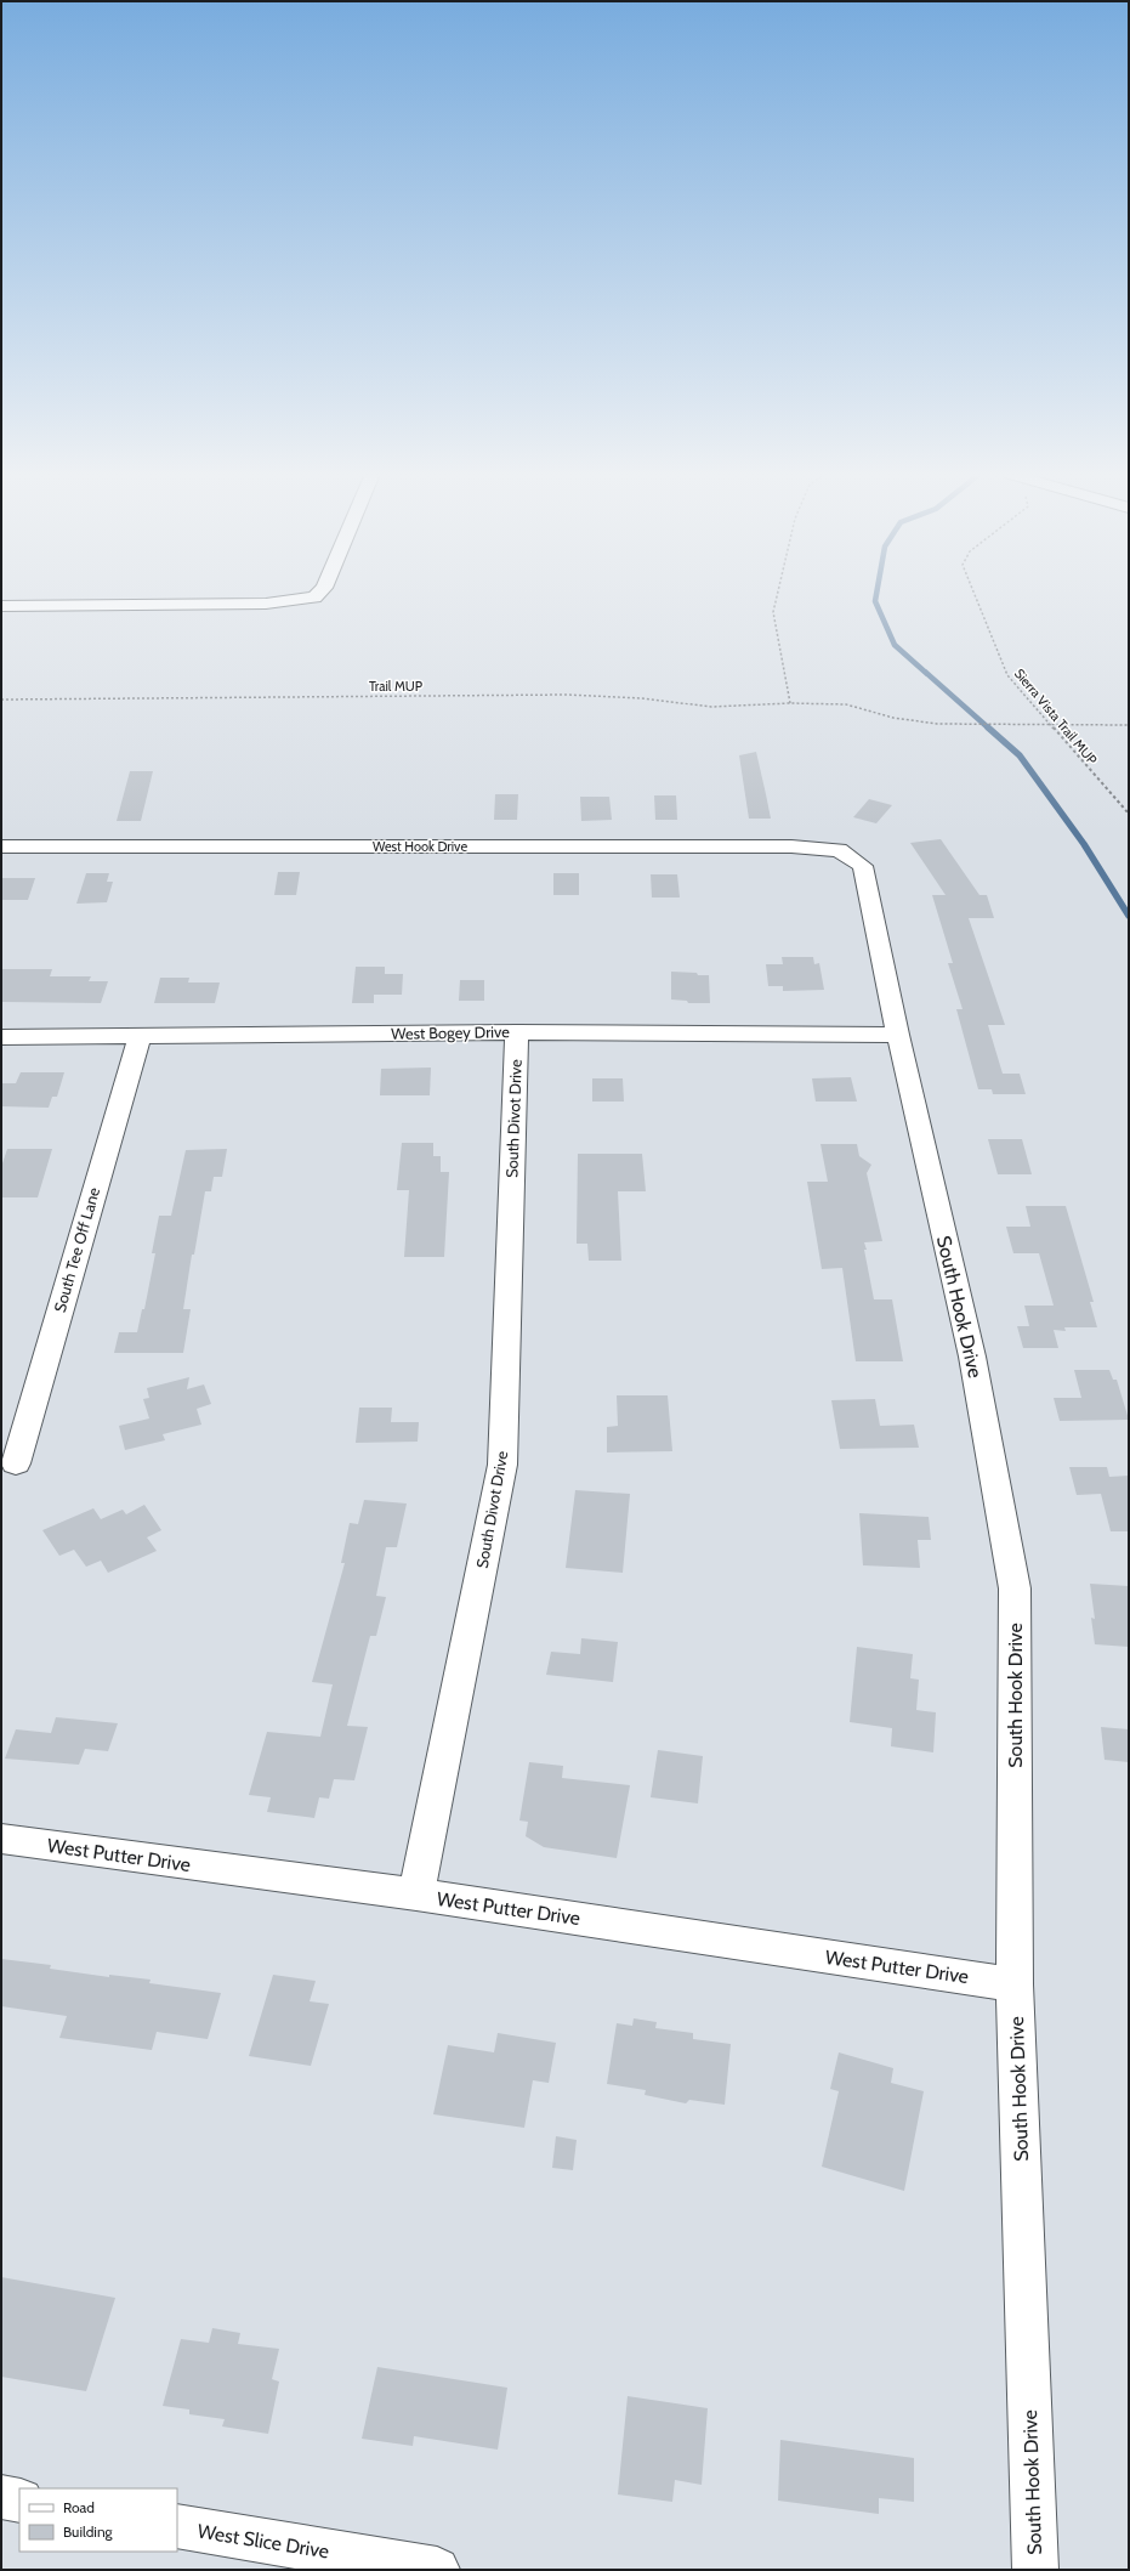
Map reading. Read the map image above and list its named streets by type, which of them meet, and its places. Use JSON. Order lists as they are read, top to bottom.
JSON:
{
  "streets": {
    "street": [
      "West Hook Drive",
      "West Bogey Drive",
      "South Divot Drive",
      "South Tee Off Lane",
      "South Hook Drive",
      "West Putter Drive",
      "West Slice Drive"
    ],
    "path": ["Trail MUP", "Sierra Vista Trail MUP"]
  },
  "crossings": [
    ["Trail MUP", "Sierra Vista Trail MUP"],
    ["West Hook Drive", "South Hook Drive"],
    ["West Bogey Drive", "South Divot Drive"],
    ["West Bogey Drive", "South Tee Off Lane"],
    ["West Bogey Drive", "South Hook Drive"],
    ["South Divot Drive", "West Putter Drive"],
    ["South Hook Drive", "West Putter Drive"]
  ],
  "legend": ["Road", "Building"]
}
